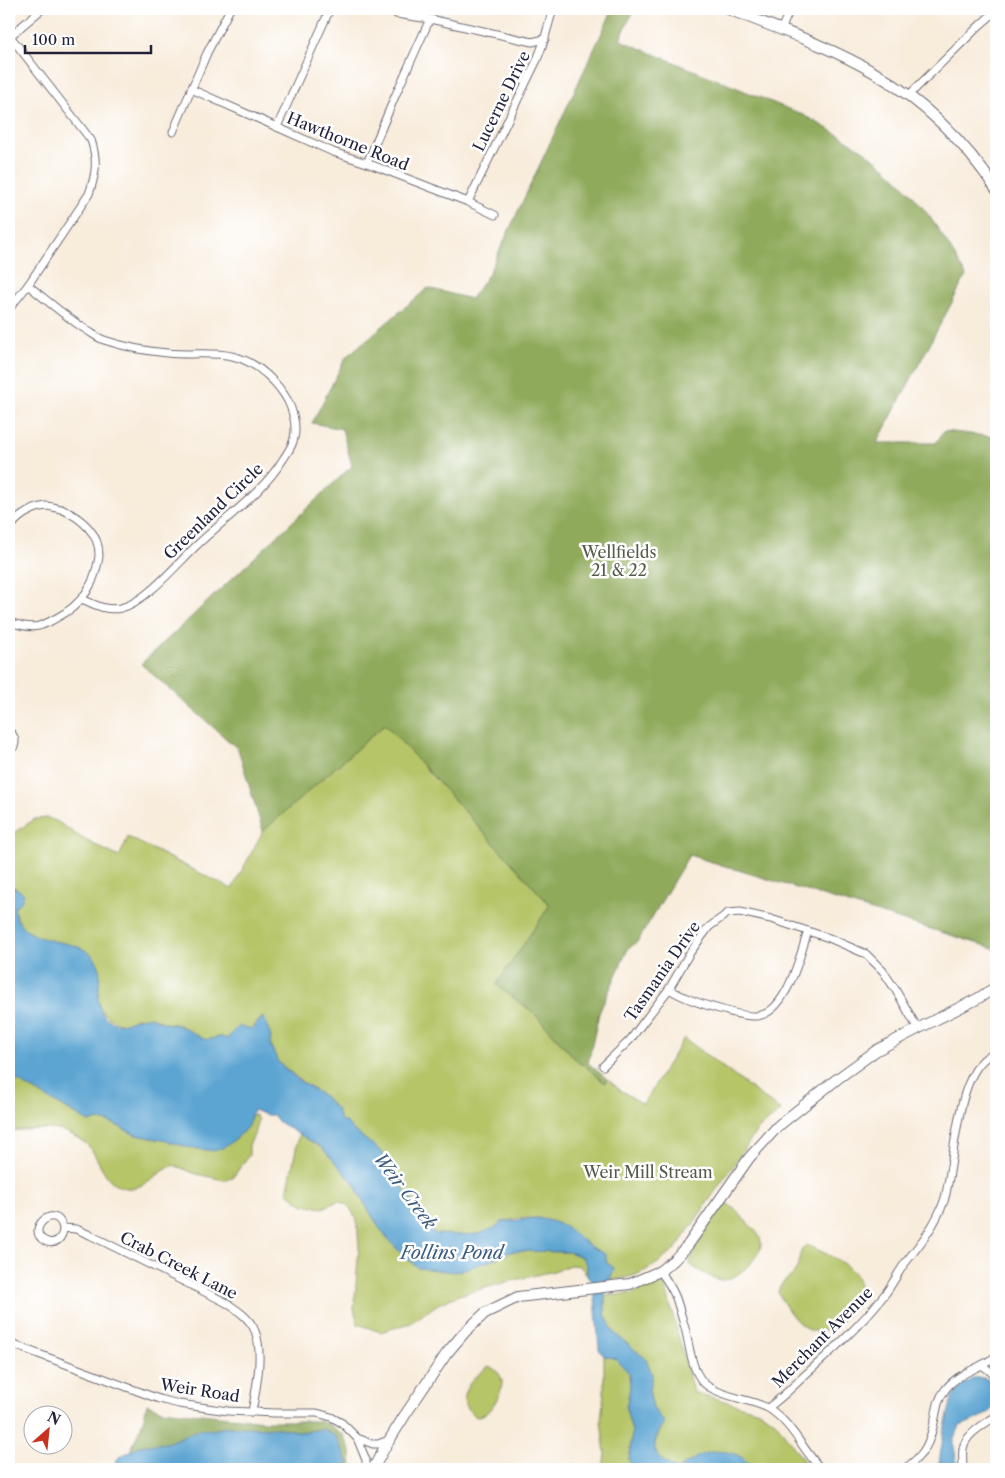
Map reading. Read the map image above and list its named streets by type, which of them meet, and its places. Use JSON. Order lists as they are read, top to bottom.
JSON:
{
  "streets": {
    "street": [
      "Lucerne Drive",
      "Hawthorne Road",
      "Greenland Circle",
      "Tasmania Drive",
      "Crab Creek Lane",
      "Merchant Avenue",
      "Weir Road"
    ]
  },
  "crossings": [
    ["Lucerne Drive", "Hawthorne Road"],
    ["Crab Creek Lane", "Weir Road"]
  ],
  "water": ["Weir Creek", "Follins Pond"],
  "parks": ["Wellfields 21 & 22", "Weir Mill Stream"],
  "scale_bar": "100 m",
  "north": "top right"
}
